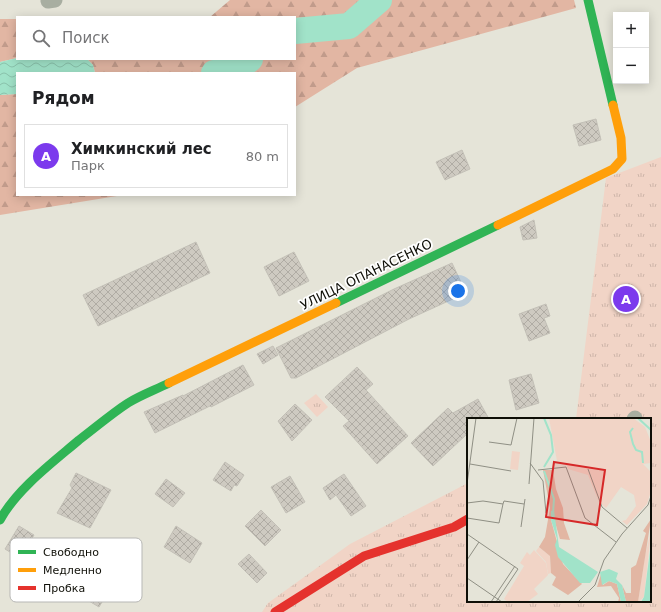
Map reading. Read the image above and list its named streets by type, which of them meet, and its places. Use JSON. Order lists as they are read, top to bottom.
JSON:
{
  "streets": {
    "street": ["УЛИЦА ОПАНАСЕНКО"]
  },
  "legend": ["Свободно", "Медленно", "Пробка"],
  "page": {
    "map_buttons": ["+", "−"],
    "search": "Поиск",
    "heading": "Рядом",
    "list": [
      {
        "mark": "A",
        "name": "Химкинский лес",
        "note": "Парк",
        "value": "80 m"
      }
    ],
    "pins": "A"
  }
}
